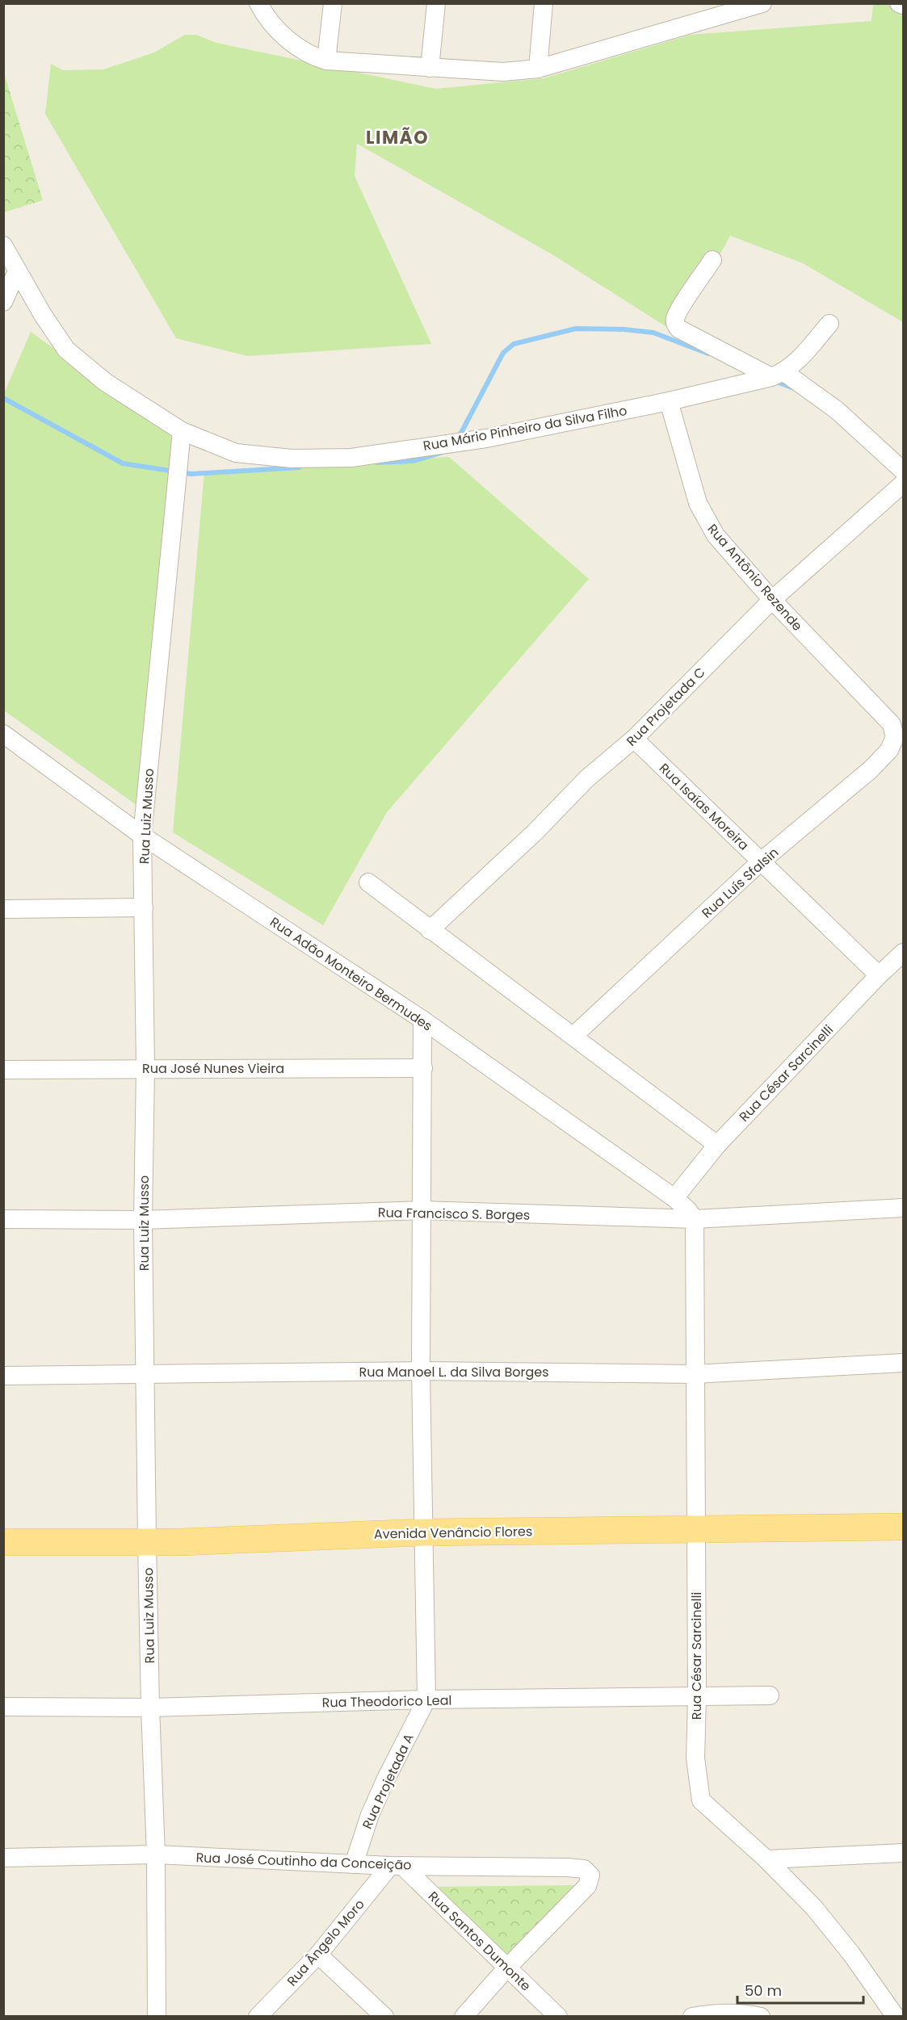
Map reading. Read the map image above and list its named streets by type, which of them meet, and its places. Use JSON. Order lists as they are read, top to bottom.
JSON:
{
  "streets": {
    "main road": ["Avenida Venâncio Flores"],
    "street": [
      "Rua Mário Pinheiro da Silva Filho",
      "Rua Antônio Rezende",
      "Rua Projetada C",
      "Rua Isaías Moreira",
      "Rua Luiz Musso",
      "Rua Luís Sfalsin",
      "Rua Adão Monteiro Bermudes",
      "Rua José Nunes Vieira",
      "Rua César Sarcinelli",
      "Rua Francisco S. Borges",
      "Rua Manoel L. da Silva Borges",
      "Rua Theodorico Leal",
      "Rua Projetada A",
      "Rua José Coutinho da Conceição",
      "Rua Santos Dumonte",
      "Rua Ângelo Moro"
    ]
  },
  "crossings": [
    ["Rua Mário Pinheiro da Silva Filho", "Rua Antônio Rezende"],
    ["Rua Mário Pinheiro da Silva Filho", "Rua Luiz Musso"],
    ["Rua Antônio Rezende", "Rua Projetada C"],
    ["Rua Antônio Rezende", "Rua Luís Sfalsin"],
    ["Rua Projetada C", "Rua Isaías Moreira"],
    ["Rua Isaías Moreira", "Rua Luís Sfalsin"],
    ["Rua Isaías Moreira", "Rua César Sarcinelli"],
    ["Rua Luiz Musso", "Rua Adão Monteiro Bermudes"],
    ["Rua Luiz Musso", "Rua José Nunes Vieira"],
    ["Rua Luiz Musso", "Rua Francisco S. Borges"],
    ["Rua Luiz Musso", "Rua Manoel L. da Silva Borges"],
    ["Rua Luiz Musso", "Avenida Venâncio Flores"],
    ["Rua Luiz Musso", "Rua Theodorico Leal"],
    ["Rua Luiz Musso", "Rua José Coutinho da Conceição"],
    ["Rua Adão Monteiro Bermudes", "Rua César Sarcinelli"],
    ["Rua Adão Monteiro Bermudes", "Rua Francisco S. Borges"],
    ["Rua César Sarcinelli", "Rua Francisco S. Borges"],
    ["Rua César Sarcinelli", "Rua Manoel L. da Silva Borges"],
    ["Rua César Sarcinelli", "Avenida Venâncio Flores"],
    ["Rua César Sarcinelli", "Rua Theodorico Leal"],
    ["Rua Theodorico Leal", "Rua Projetada A"],
    ["Rua Projetada A", "Rua José Coutinho da Conceição"],
    ["Rua José Coutinho da Conceição", "Rua Santos Dumonte"],
    ["Rua José Coutinho da Conceição", "Rua Ângelo Moro"],
    ["Rua Santos Dumonte", "Rua Ângelo Moro"]
  ],
  "districts": ["LIMÃO"],
  "scale_bar": "50 m"
}
